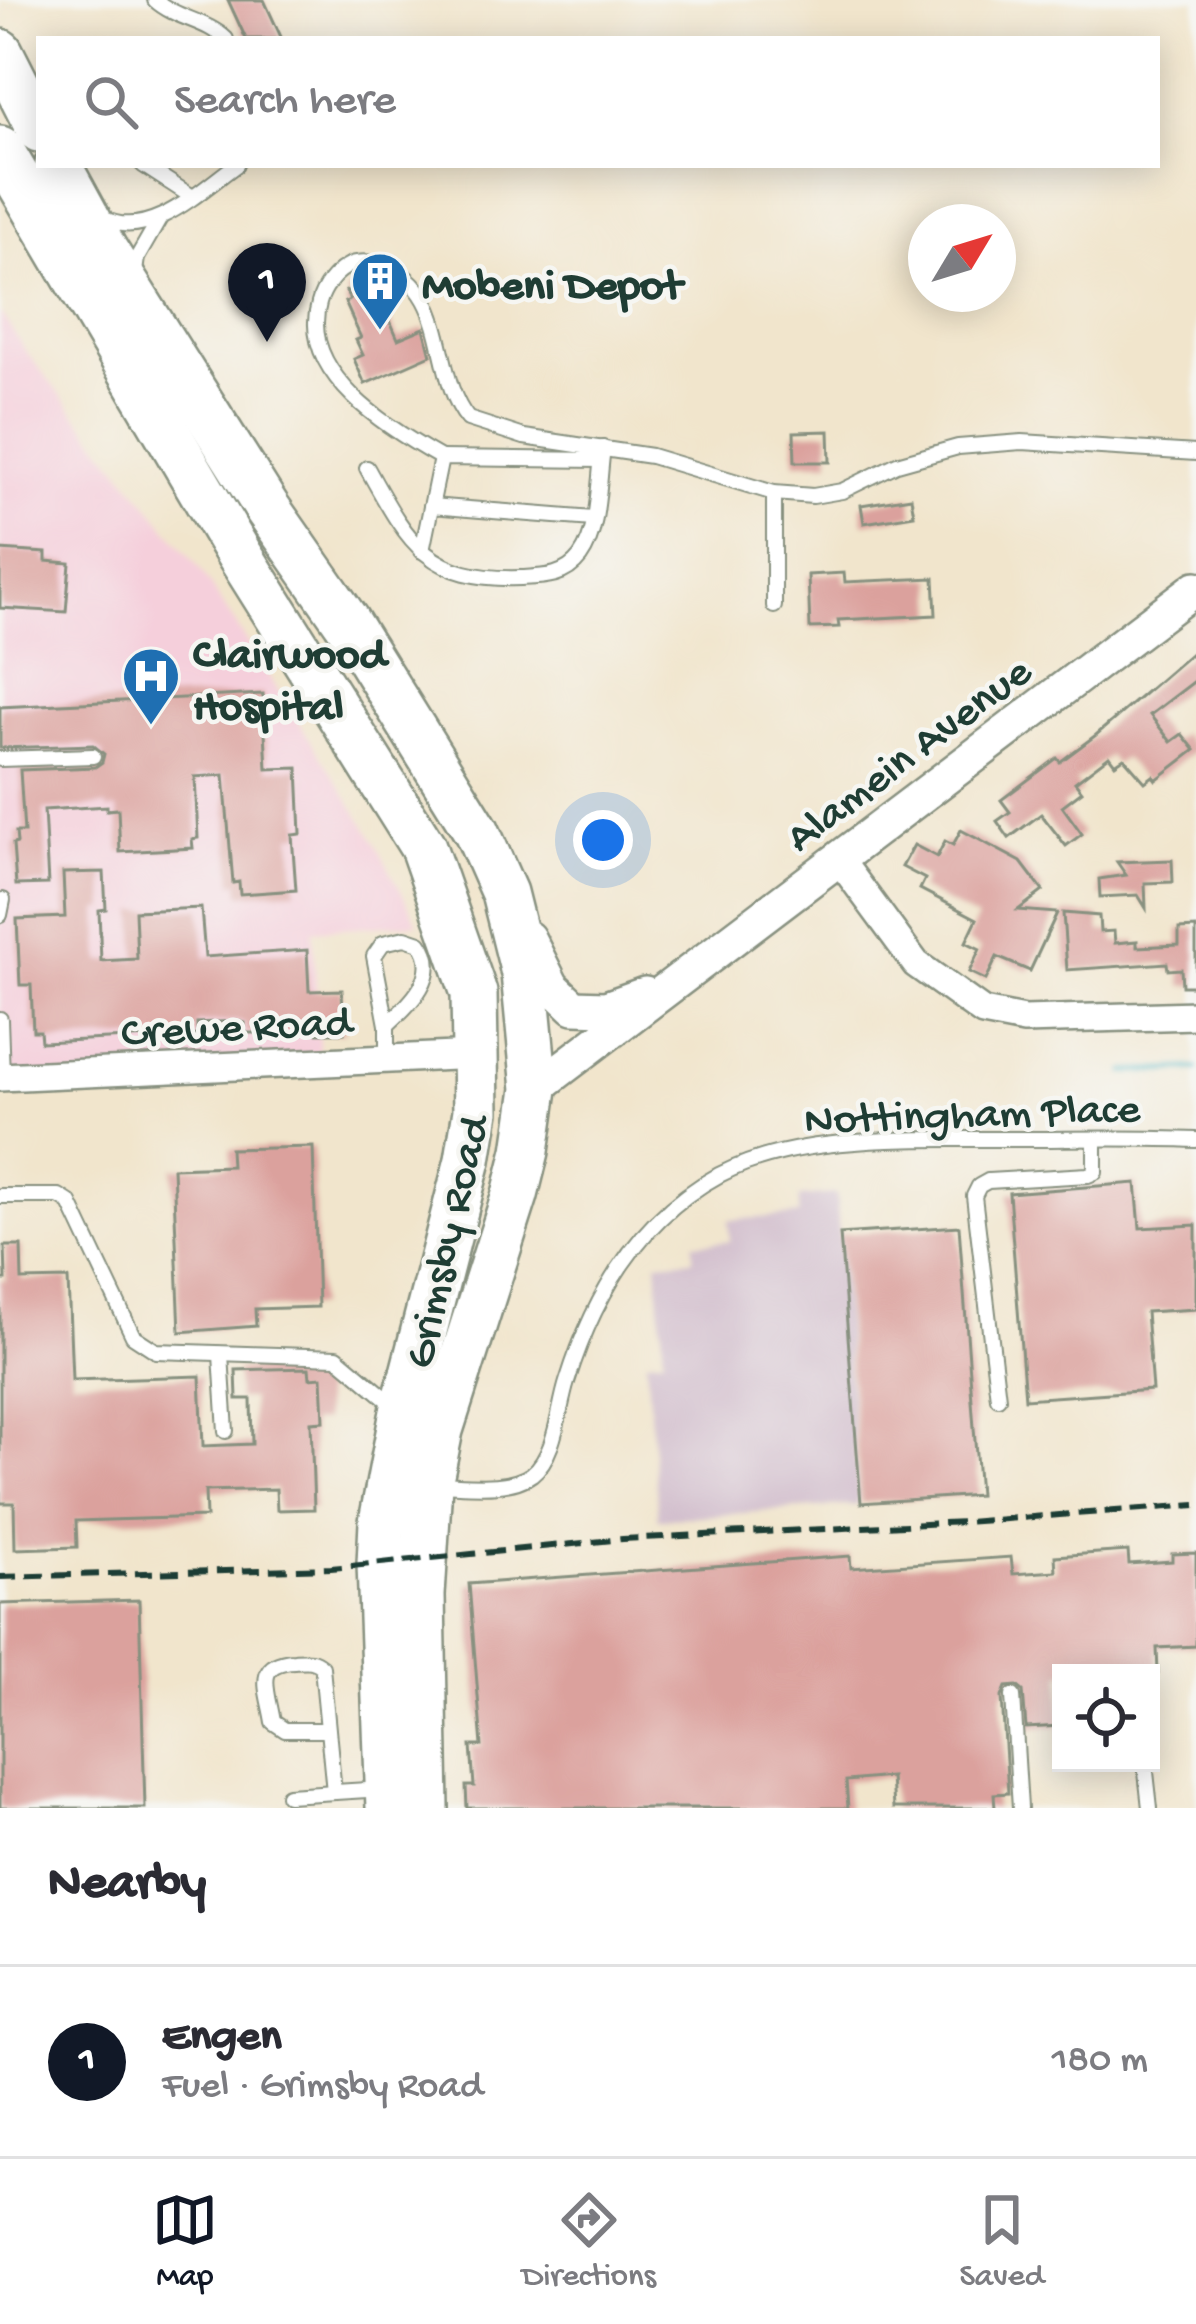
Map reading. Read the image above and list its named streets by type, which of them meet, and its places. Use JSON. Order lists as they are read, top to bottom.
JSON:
{
  "streets": {
    "highway": ["Grimsby Road"],
    "street": ["Alamein Avenue", "Crewe Road"],
    "lane": ["Nottingham Place"]
  },
  "crossings": [
    ["Alamein Avenue", "Grimsby Road"],
    ["Crewe Road", "Grimsby Road"],
    ["Nottingham Place", "Grimsby Road"]
  ],
  "places": {
    "building": ["Mobeni Depot"],
    "hospital": ["Clairwood Hospital"]
  },
  "north": "top right",
  "page": {
    "search": "Search here",
    "pins": "1",
    "heading": "Nearby",
    "list": [
      {
        "mark": "1",
        "name": "Engen",
        "note": "Fuel · Grimsby Road",
        "value": "180 m"
      }
    ],
    "nav": ["Map", "Directions", "Saved"]
  }
}
